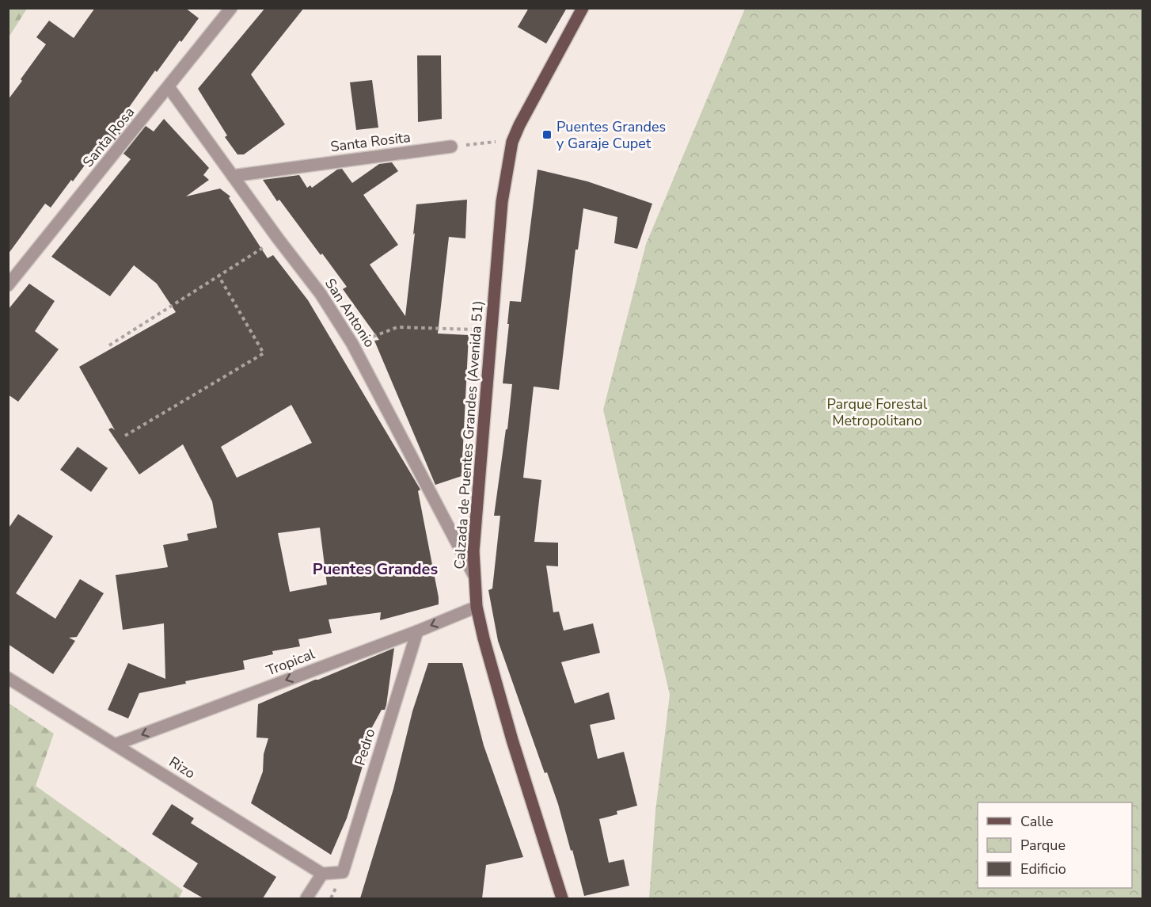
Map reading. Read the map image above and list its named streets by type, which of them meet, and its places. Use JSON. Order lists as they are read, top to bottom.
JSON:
{
  "streets": {
    "main road": ["Calzada de Puentes Grandes (Avenida 51)"],
    "street": [
      "Santa Rosa",
      "Santa Rosita",
      "San Antonio",
      "Tropical",
      "Pedro",
      "Rizo"
    ]
  },
  "crossings": [
    ["Santa Rosa", "San Antonio"],
    ["Santa Rosita", "San Antonio"],
    ["San Antonio", "Calzada de Puentes Grandes (Avenida 51)"],
    ["Calzada de Puentes Grandes (Avenida 51)", "Tropical"],
    ["Tropical", "Pedro"],
    ["Tropical", "Rizo"],
    ["Pedro", "Rizo"]
  ],
  "one_way": ["Tropical"],
  "districts": ["Puentes Grandes"],
  "parks": ["Parque Forestal Metropolitano"],
  "places": {
    "transit": ["Puentes Grandes y Garaje Cupet"]
  },
  "legend": ["Calle", "Parque", "Edificio"]
}
